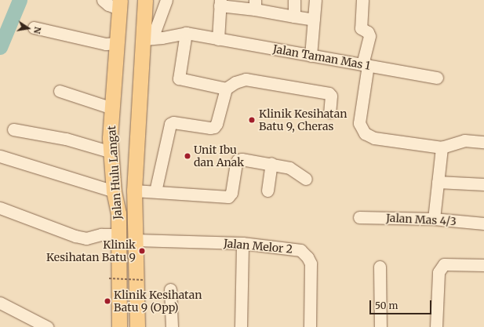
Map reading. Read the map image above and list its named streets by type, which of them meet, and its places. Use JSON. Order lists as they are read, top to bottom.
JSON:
{
  "streets": {
    "main road": ["Jalan Hulu Langat"],
    "street": ["Jalan Taman Mas 1", "Jalan Mas 4/3", "Jalan Melor 2"]
  },
  "crossings": [
    ["Jalan Hulu Langat", "Jalan Melor 2"]
  ],
  "places": [
    "Klinik Kesihatan Batu 9, Cheras",
    "Unit Ibu dan Anak",
    "Klinik Kesihatan Batu 9",
    "Klinik Kesihatan Batu 9 (Opp)"
  ],
  "scale_bar": "50 m",
  "north": "right"
}
